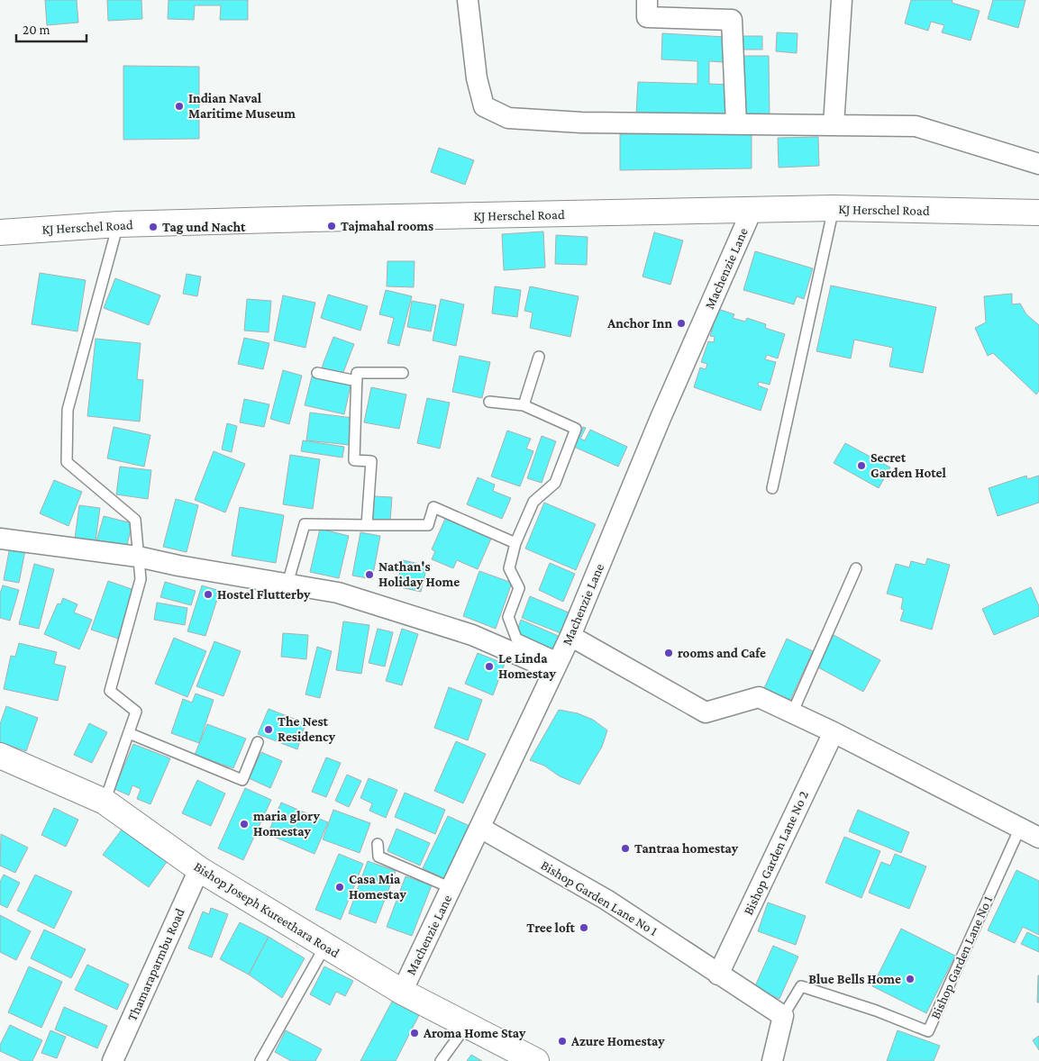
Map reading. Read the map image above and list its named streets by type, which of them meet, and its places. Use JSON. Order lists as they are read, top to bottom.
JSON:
{
  "streets": {
    "main road": ["KJ Herschel Road", "Bishop Joseph Kureethara Road"],
    "street": [
      "Machenzie Lane",
      "Bishop Garden Lane No 2",
      "Bishop Garden Lane No 1",
      "Thamaraparmbu Road"
    ]
  },
  "crossings": [
    ["KJ Herschel Road", "Machenzie Lane"],
    ["Machenzie Lane", "Bishop Garden Lane No 1"],
    ["Machenzie Lane", "Bishop Joseph Kureethara Road"],
    ["Bishop Garden Lane No 2", "Bishop Garden Lane No 1"],
    ["Bishop Joseph Kureethara Road", "Thamaraparmbu Road"]
  ],
  "places": [
    "Indian Naval Maritime Museum",
    "Tajmahal rooms",
    "Tag und Nacht",
    "Anchor Inn",
    "Secret Garden Hotel",
    "Nathan's Holiday Home",
    "Hostel Flutterby",
    "rooms and Cafe",
    "Le Linda Homestay",
    "The Nest Residency",
    "maria glory Homestay",
    "Tantraa homestay",
    "Casa Mia Homestay",
    "Tree loft",
    "Blue Bells Home",
    "Aroma Home Stay",
    "Azure Homestay"
  ],
  "scale_bar": "20 m"
}
